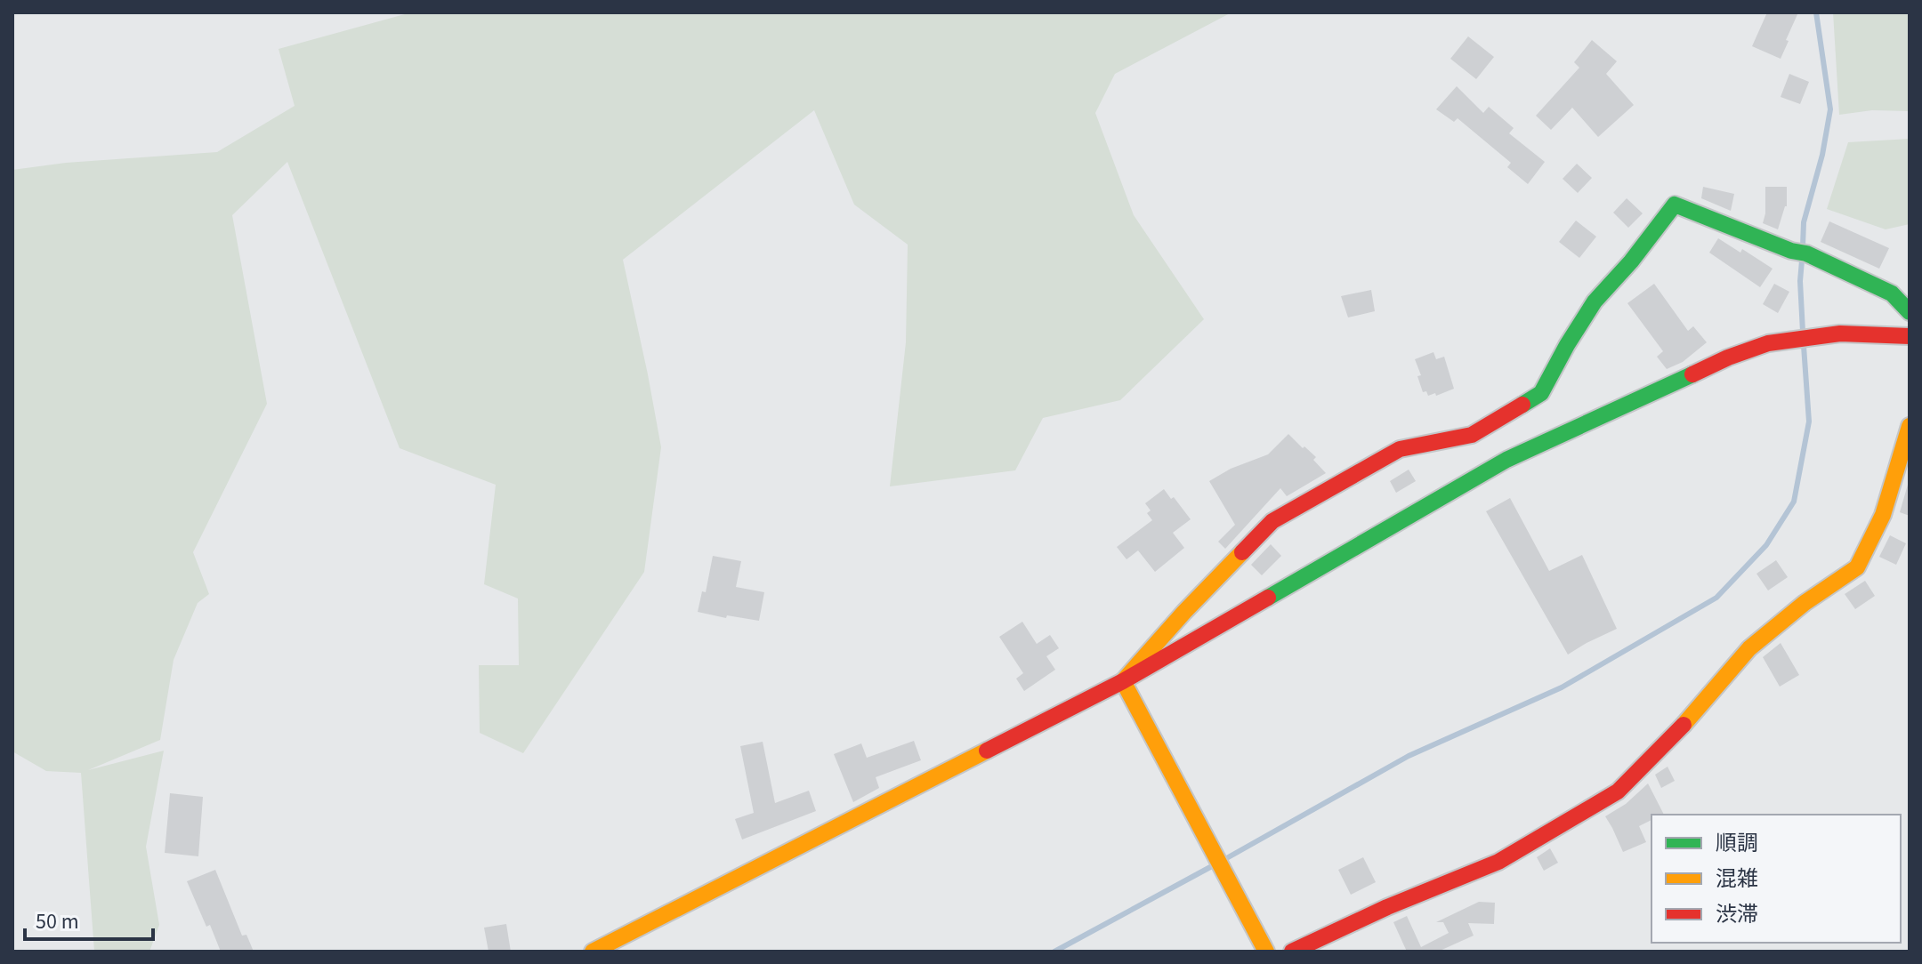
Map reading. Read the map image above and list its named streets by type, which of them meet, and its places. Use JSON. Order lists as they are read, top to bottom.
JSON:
{
  "legend": ["順調", "混雑", "渋滞"],
  "scale_bar": "50 m"
}
